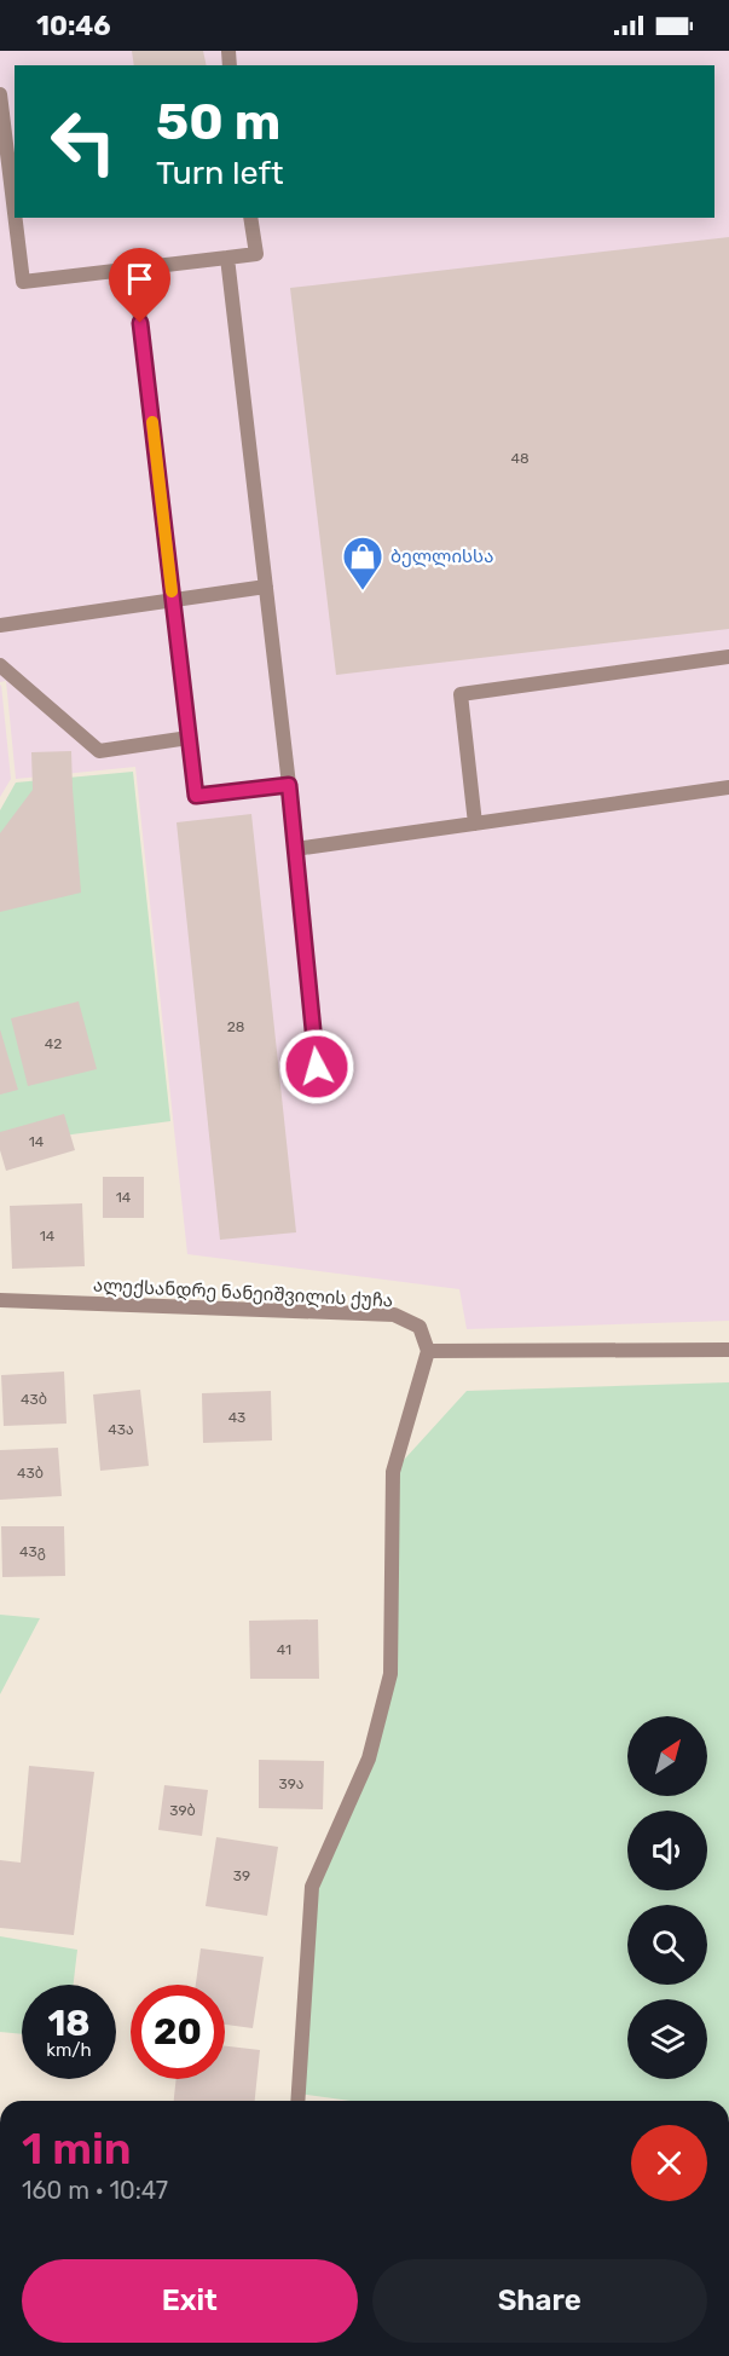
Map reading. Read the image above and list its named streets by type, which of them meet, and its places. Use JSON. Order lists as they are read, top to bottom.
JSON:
{
  "streets": {
    "street": ["ალექსანდრე ნანეიშვილის ქუჩა"]
  },
  "places": {
    "shop": ["ბელლისსა"]
  },
  "house_numbers": [
    "48",
    "28",
    "42",
    "14",
    "14",
    "14",
    "43ბ",
    "43",
    "43ა",
    "43ბ",
    "43გ",
    "41",
    "39ა",
    "39ბ",
    "39"
  ],
  "north": "top right",
  "page": {
    "status": "10:46",
    "turn": ["50 m", "Turn left"],
    "speed": "18 km/h",
    "limit": "20",
    "heading": ["1 min", "160 m · 10:47"],
    "buttons": ["Exit", "Share"]
  }
}
